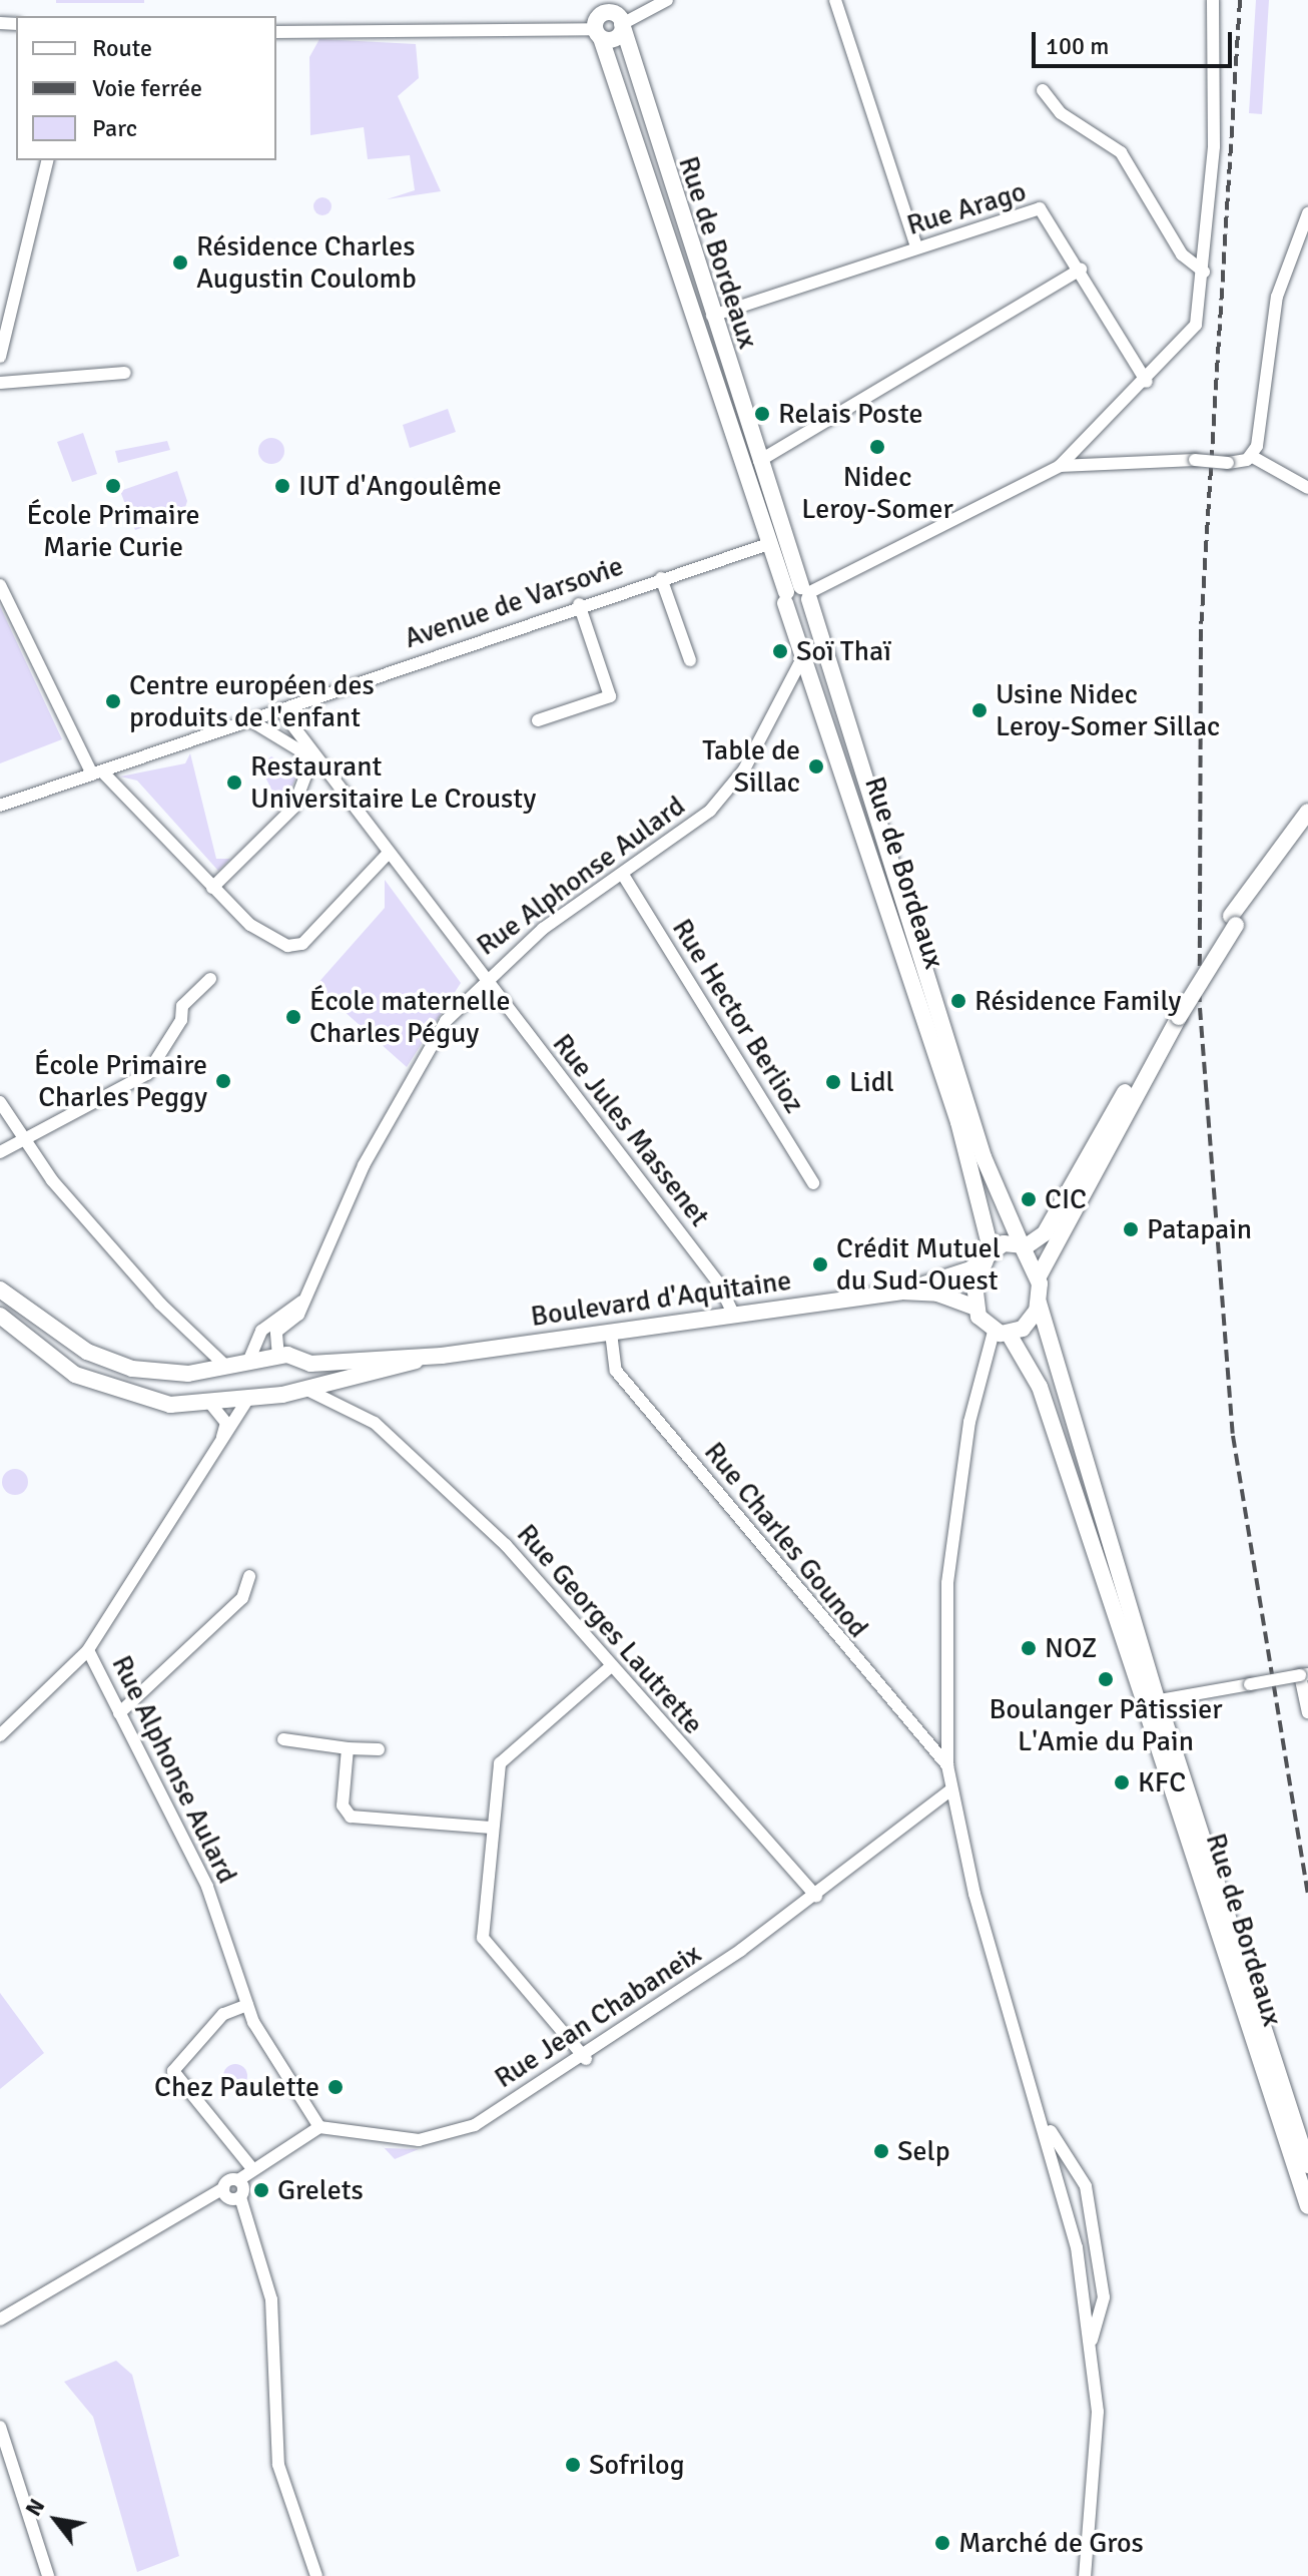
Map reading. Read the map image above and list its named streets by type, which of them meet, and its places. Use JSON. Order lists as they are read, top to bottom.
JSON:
{
  "streets": {
    "main road": ["Rue de Bordeaux", "Boulevard d'Aquitaine"],
    "street": [
      "Rue Arago",
      "Avenue de Varsovie",
      "Rue Alphonse Aulard",
      "Rue Hector Berlioz",
      "Rue Jules Massenet",
      "Rue Charles Gounod",
      "Rue Georges Lautrette",
      "Rue Jean Chabaneix"
    ]
  },
  "crossings": [
    ["Rue Arago", "Rue de Bordeaux"],
    ["Rue de Bordeaux", "Avenue de Varsovie"],
    ["Rue de Bordeaux", "Rue Alphonse Aulard"],
    ["Rue de Bordeaux", "Boulevard d'Aquitaine"],
    ["Avenue de Varsovie", "Rue Jules Massenet"],
    ["Rue Alphonse Aulard", "Rue Hector Berlioz"],
    ["Rue Alphonse Aulard", "Rue Jules Massenet"],
    ["Rue Alphonse Aulard", "Boulevard d'Aquitaine"],
    ["Rue Alphonse Aulard", "Rue Jean Chabaneix"],
    ["Rue Jules Massenet", "Boulevard d'Aquitaine"],
    ["Boulevard d'Aquitaine", "Rue Charles Gounod"],
    ["Boulevard d'Aquitaine", "Rue Georges Lautrette"],
    ["Rue Georges Lautrette", "Rue Jean Chabaneix"]
  ],
  "places": [
    "Résidence Charles Augustin Coulomb",
    "Relais Poste",
    "Nidec Leroy-Somer",
    "École Primaire Marie Curie",
    "IUT d'Angoulême",
    "Soï Thaï",
    "Centre européen des produits de l'enfant",
    "Usine Nidec Leroy-Somer Sillac",
    "Table de Sillac",
    "Restaurant Universitaire Le Crousty",
    "Résidence Family",
    "École maternelle Charles Péguy",
    "École Primaire Charles Peggy",
    "Lidl",
    "CIC",
    "Patapain",
    "Crédit Mutuel du Sud-Ouest",
    "NOZ",
    "Boulanger Pâtissier L'Amie du Pain",
    "KFC",
    "Chez Paulette",
    "Selp",
    "Grelets",
    "Sofrilog",
    "Marché de Gros"
  ],
  "legend": ["Route", "Voie ferrée", "Parc"],
  "scale_bar": "100 m",
  "north": "top left"
}
